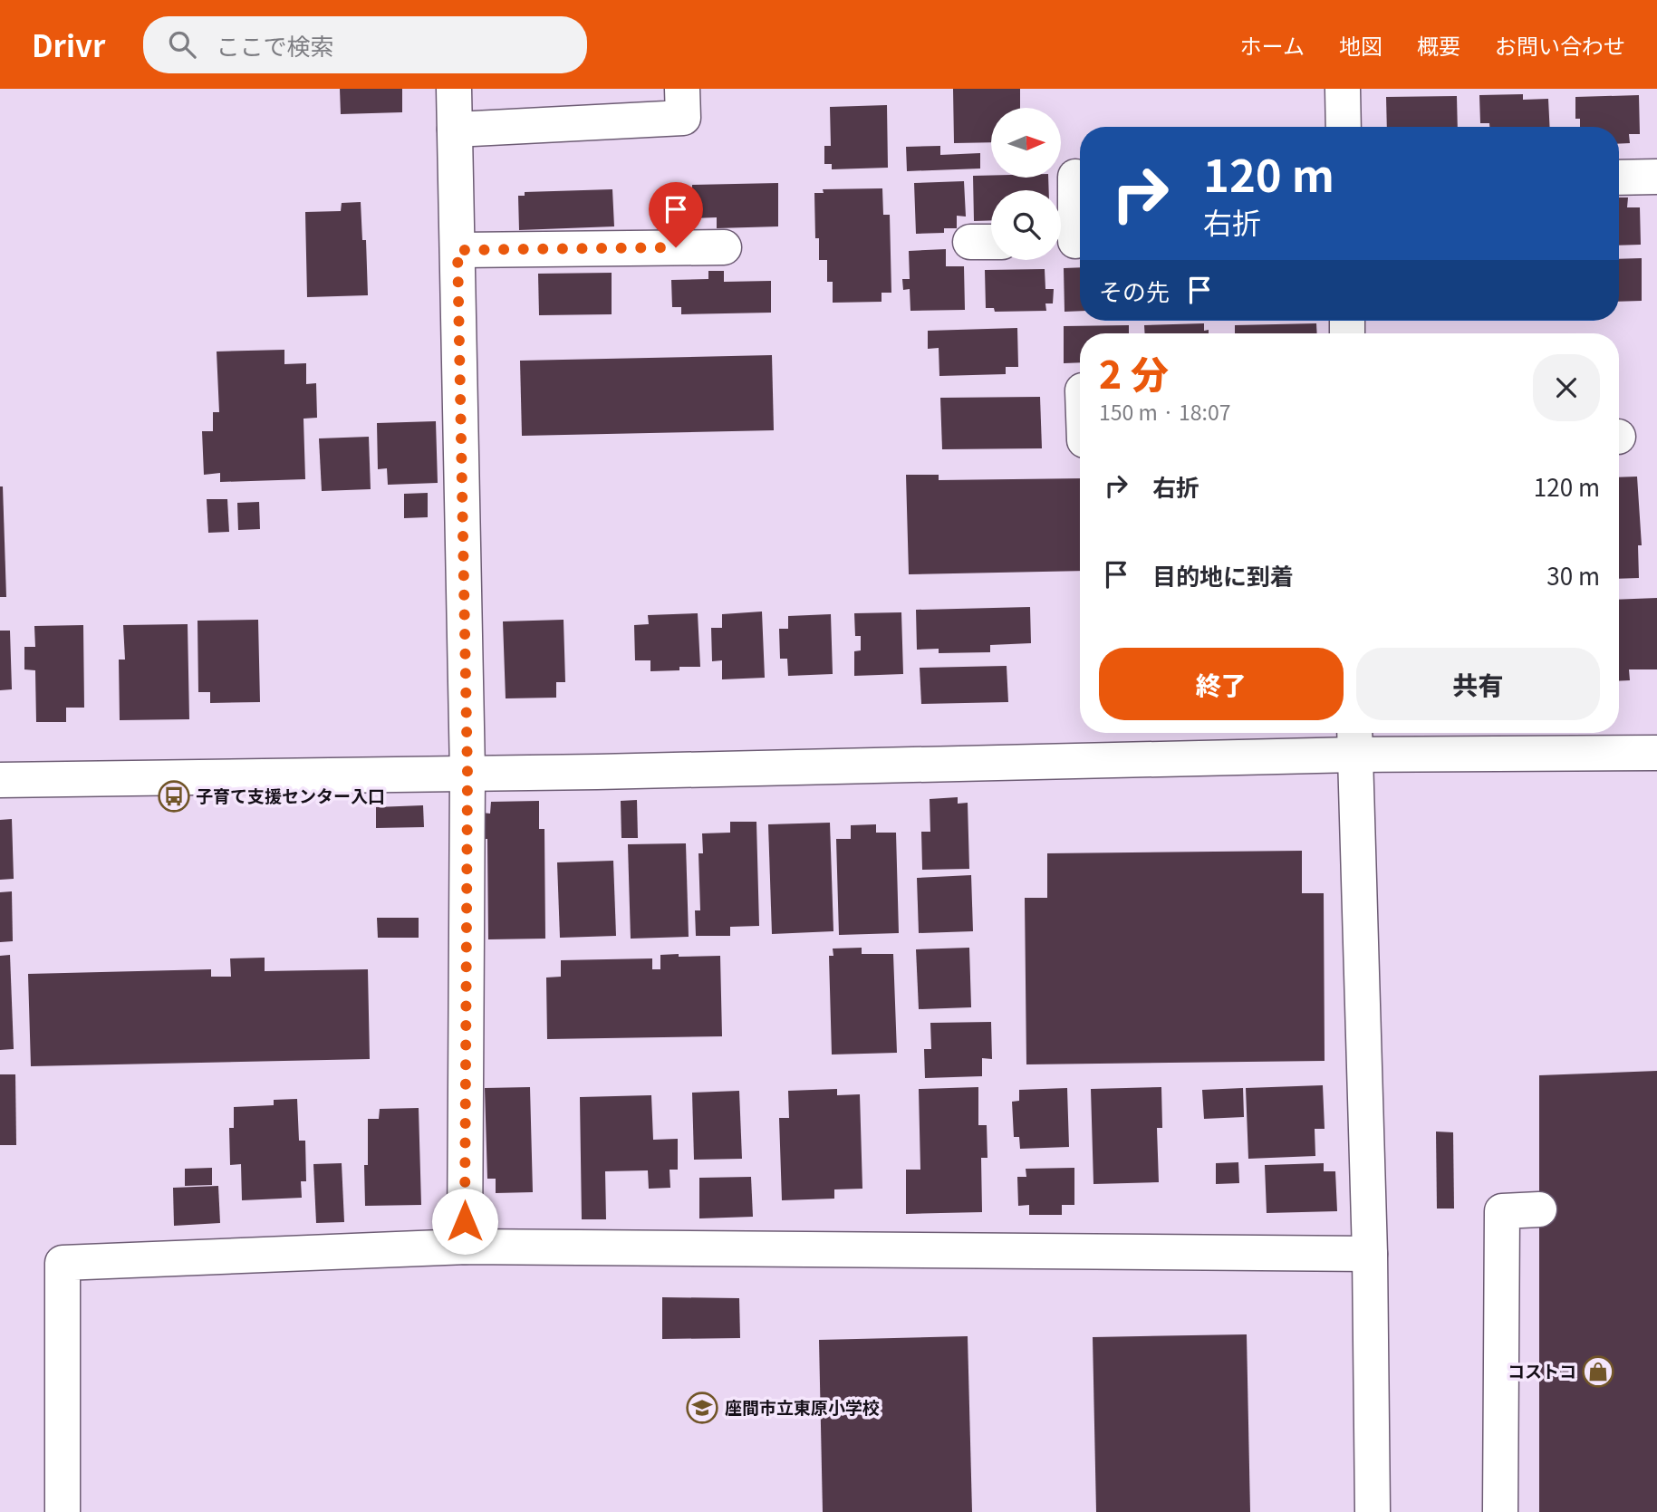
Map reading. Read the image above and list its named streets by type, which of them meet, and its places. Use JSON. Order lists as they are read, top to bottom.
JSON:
{
  "places": {
    "bus stop": ["子育て支援センター入口"],
    "shop": ["コストコ"],
    "school or university": ["座間市立東原小学校"]
  },
  "north": "right",
  "page": {
    "header": "Drivr",
    "search": "ここで検索",
    "nav": [
      "ホーム",
      "地図",
      "概要",
      "お問い合わせ"
    ],
    "turn": ["120 m", "右折"],
    "then": "その先",
    "heading": ["2 分", "150 m · 18:07"],
    "list": [
      {
        "name": "右折",
        "value": "120 m"
      },
      {
        "name": "目的地に到着",
        "value": "30 m"
      }
    ],
    "buttons": ["終了", "共有"]
  }
}
